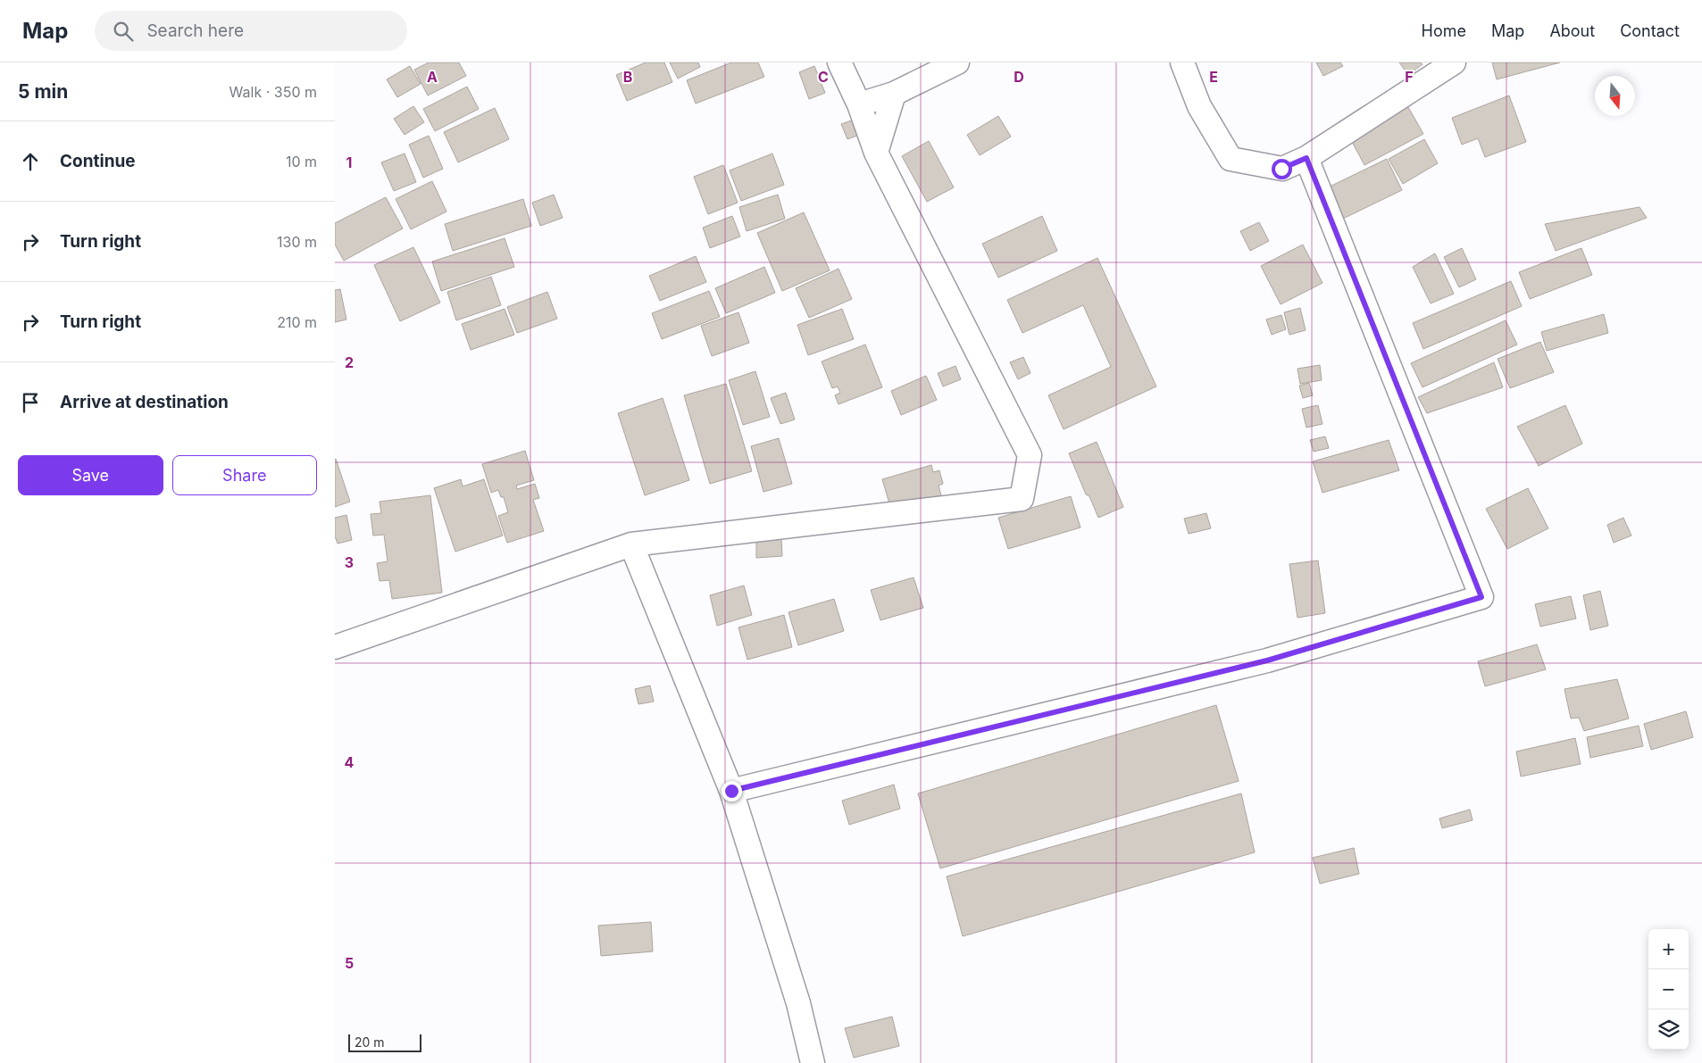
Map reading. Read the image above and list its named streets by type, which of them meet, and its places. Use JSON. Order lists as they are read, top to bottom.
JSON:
{
  "scale_bar": "20 m",
  "north": "bottom",
  "page": {
    "header": "Map",
    "search": "Search here",
    "nav": [
      "Home",
      "Map",
      "About",
      "Contact"
    ],
    "heading": ["5 min", "Walk · 350 m"],
    "list": [
      ["Continue", "10 m"],
      ["Turn right", "130 m"],
      ["Turn right", "210 m"],
      "Arrive at destination"
    ],
    "buttons": ["Save", "Share"],
    "map_buttons": ["+", "−"],
    "scale": "20 m"
  },
  "grid": {
    "columns": [
      "A",
      "B",
      "C",
      "D",
      "E",
      "F"
    ],
    "rows": [
      "1",
      "2",
      "3",
      "4",
      "5"
    ]
  }
}
